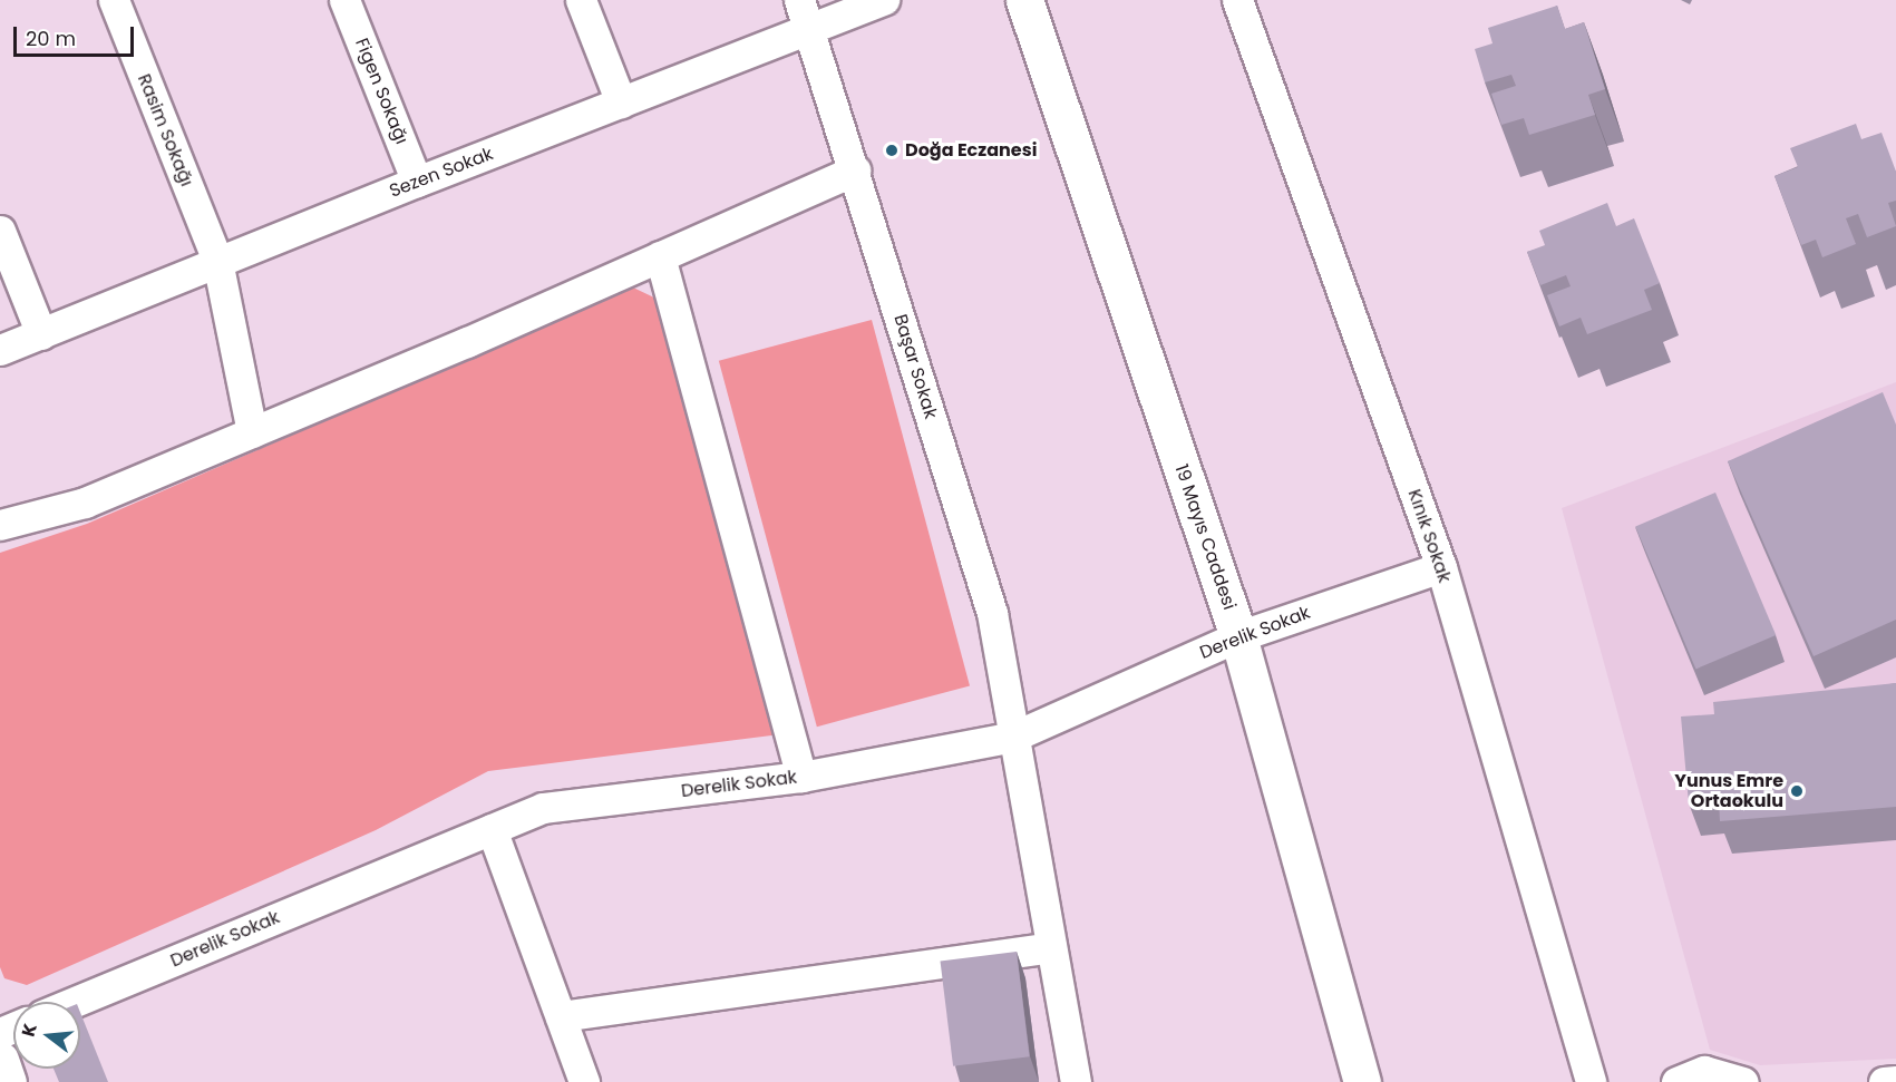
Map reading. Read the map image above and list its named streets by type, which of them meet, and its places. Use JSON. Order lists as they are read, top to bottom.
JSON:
{
  "streets": {
    "street": [
      "Figen Sokağı",
      "Rasim Sokağı",
      "Sezen Sokak",
      "Başar Sokak",
      "Kınık Sokak",
      "19 Mayıs Caddesi",
      "Derelik Sokak"
    ]
  },
  "crossings": [
    ["Figen Sokağı", "Sezen Sokak"],
    ["Rasim Sokağı", "Sezen Sokak"],
    ["Sezen Sokak", "Başar Sokak"],
    ["Başar Sokak", "Derelik Sokak"],
    ["Kınık Sokak", "Derelik Sokak"],
    ["19 Mayıs Caddesi", "Derelik Sokak"]
  ],
  "places": ["Doğa Eczanesi", "Yunus Emre Ortaokulu"],
  "scale_bar": "20 m",
  "north": "left"
}
